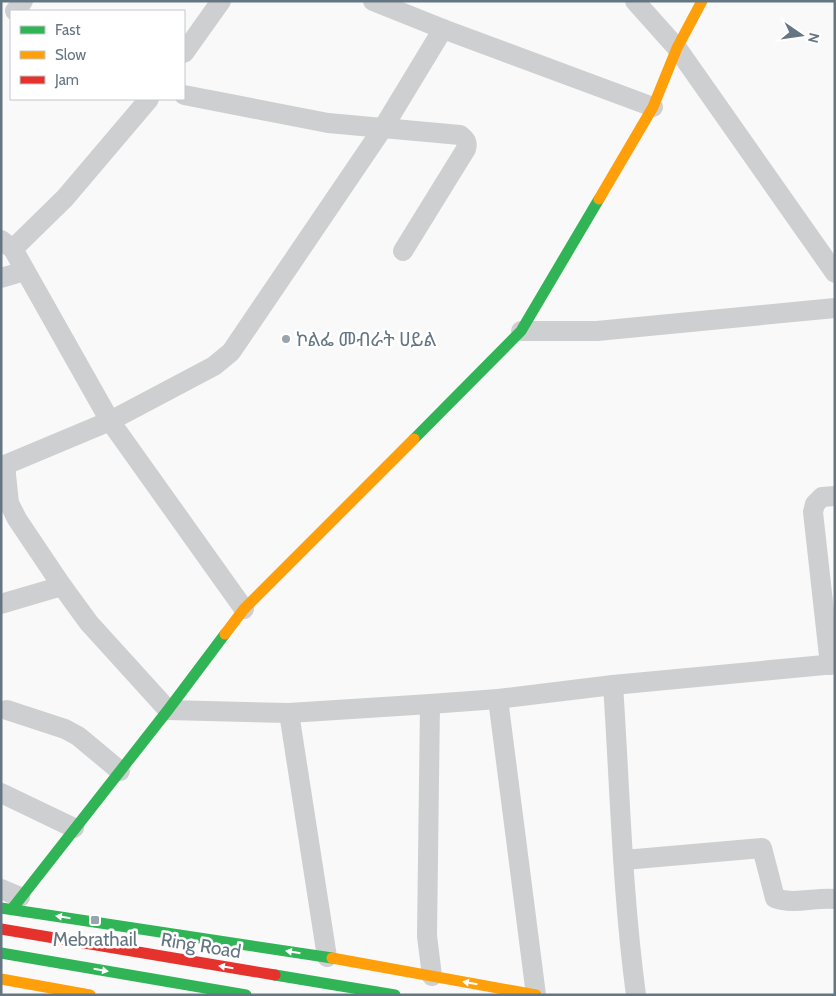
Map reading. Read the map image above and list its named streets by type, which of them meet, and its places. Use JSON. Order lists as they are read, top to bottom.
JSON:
{
  "streets": {
    "main road": ["Ring Road"]
  },
  "places": {
    "other": ["ኮልፌ መብራት ሀይል"],
    "transit": ["Mebrathail"]
  },
  "legend": ["Fast", "Slow", "Jam"],
  "north": "right"
}
